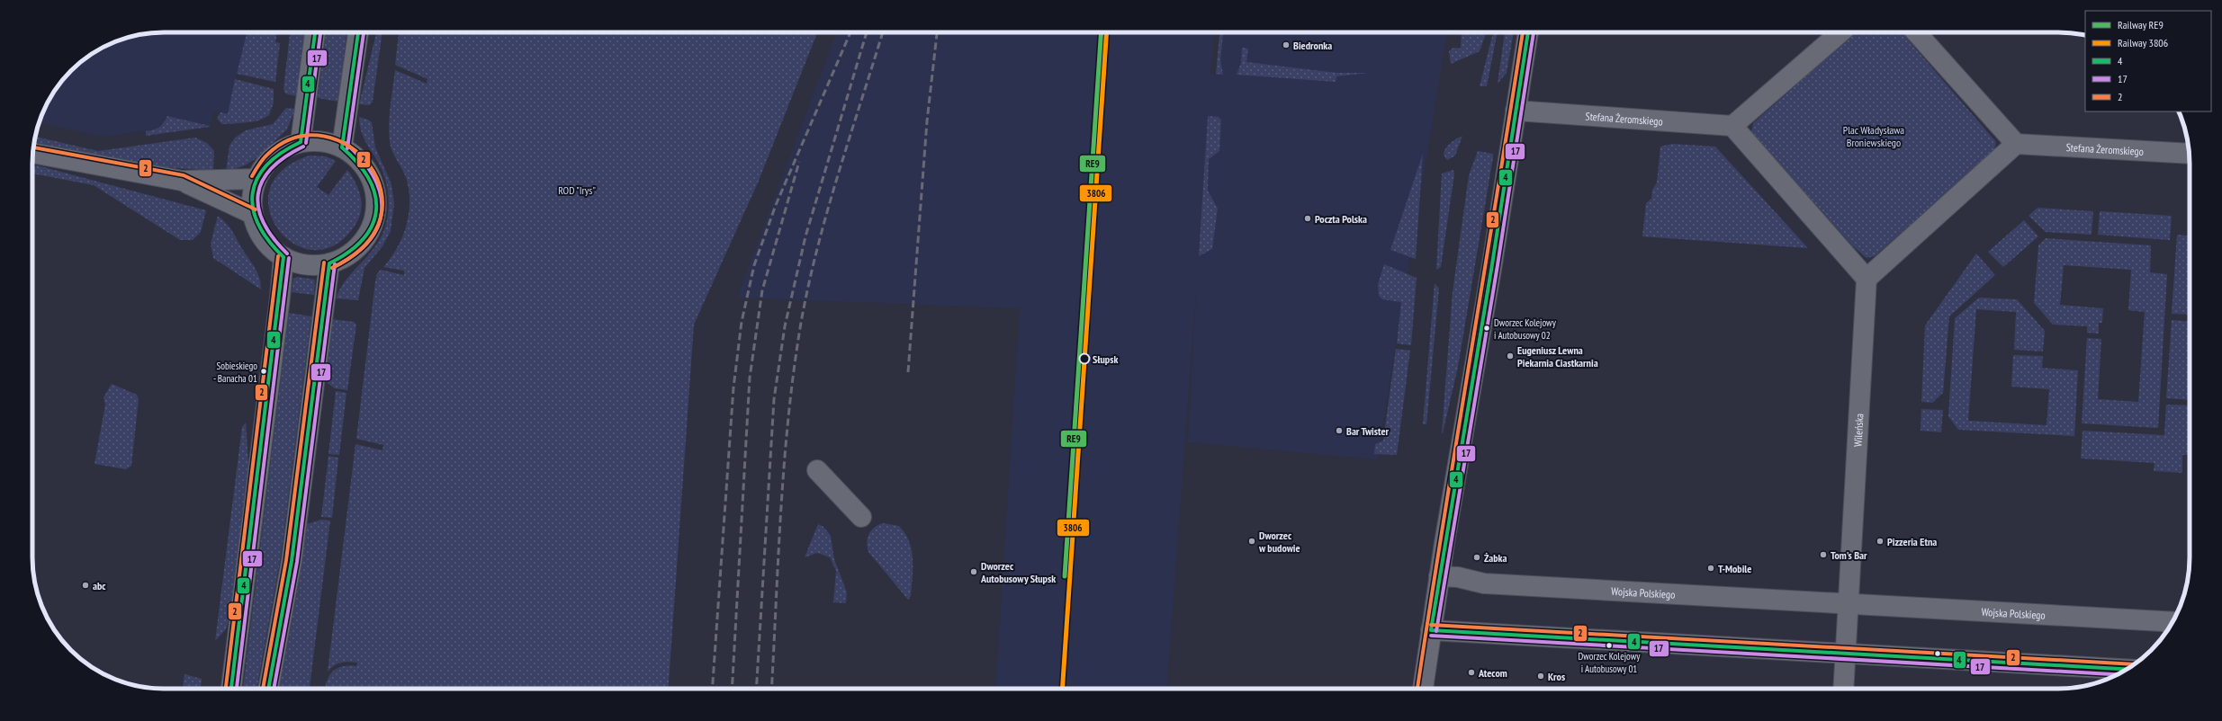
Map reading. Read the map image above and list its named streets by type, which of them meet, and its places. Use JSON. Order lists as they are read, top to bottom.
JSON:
{
  "streets": {
    "street": ["Stefana Żeromskiego", "Wileńska", "Wojska Polskiego"]
  },
  "crossings": [
    ["Wileńska", "Wojska Polskiego"]
  ],
  "parks": ["Plac Władysława Broniewskiego", "ROD \"Irys\""],
  "places": [
    "Biedronka",
    "Poczta Polska",
    "Dworzec Kolejowy i Autobusowy 02",
    "Eugeniusz Lewna Piekarnia Ciastkarnia",
    "Słupsk",
    "Sobieskiego - Banacha 01",
    "Bar Twister",
    "Dworzec w budowie",
    "Pizzeria Etna",
    "Tom's Bar",
    "Żabka",
    "T-Mobile",
    "Dworzec Autobusowy Słupsk",
    "abc",
    "Dworzec Kolejowy i Autobusowy 01",
    "Atecom",
    "Kros"
  ],
  "lines": [
    "rail line RE9",
    "rail line 3806",
    "transit line 4",
    "transit line 17",
    "transit line 2"
  ],
  "legend": [
    "Railway RE9",
    "Railway 3806",
    "4",
    "17",
    "2"
  ]
}
